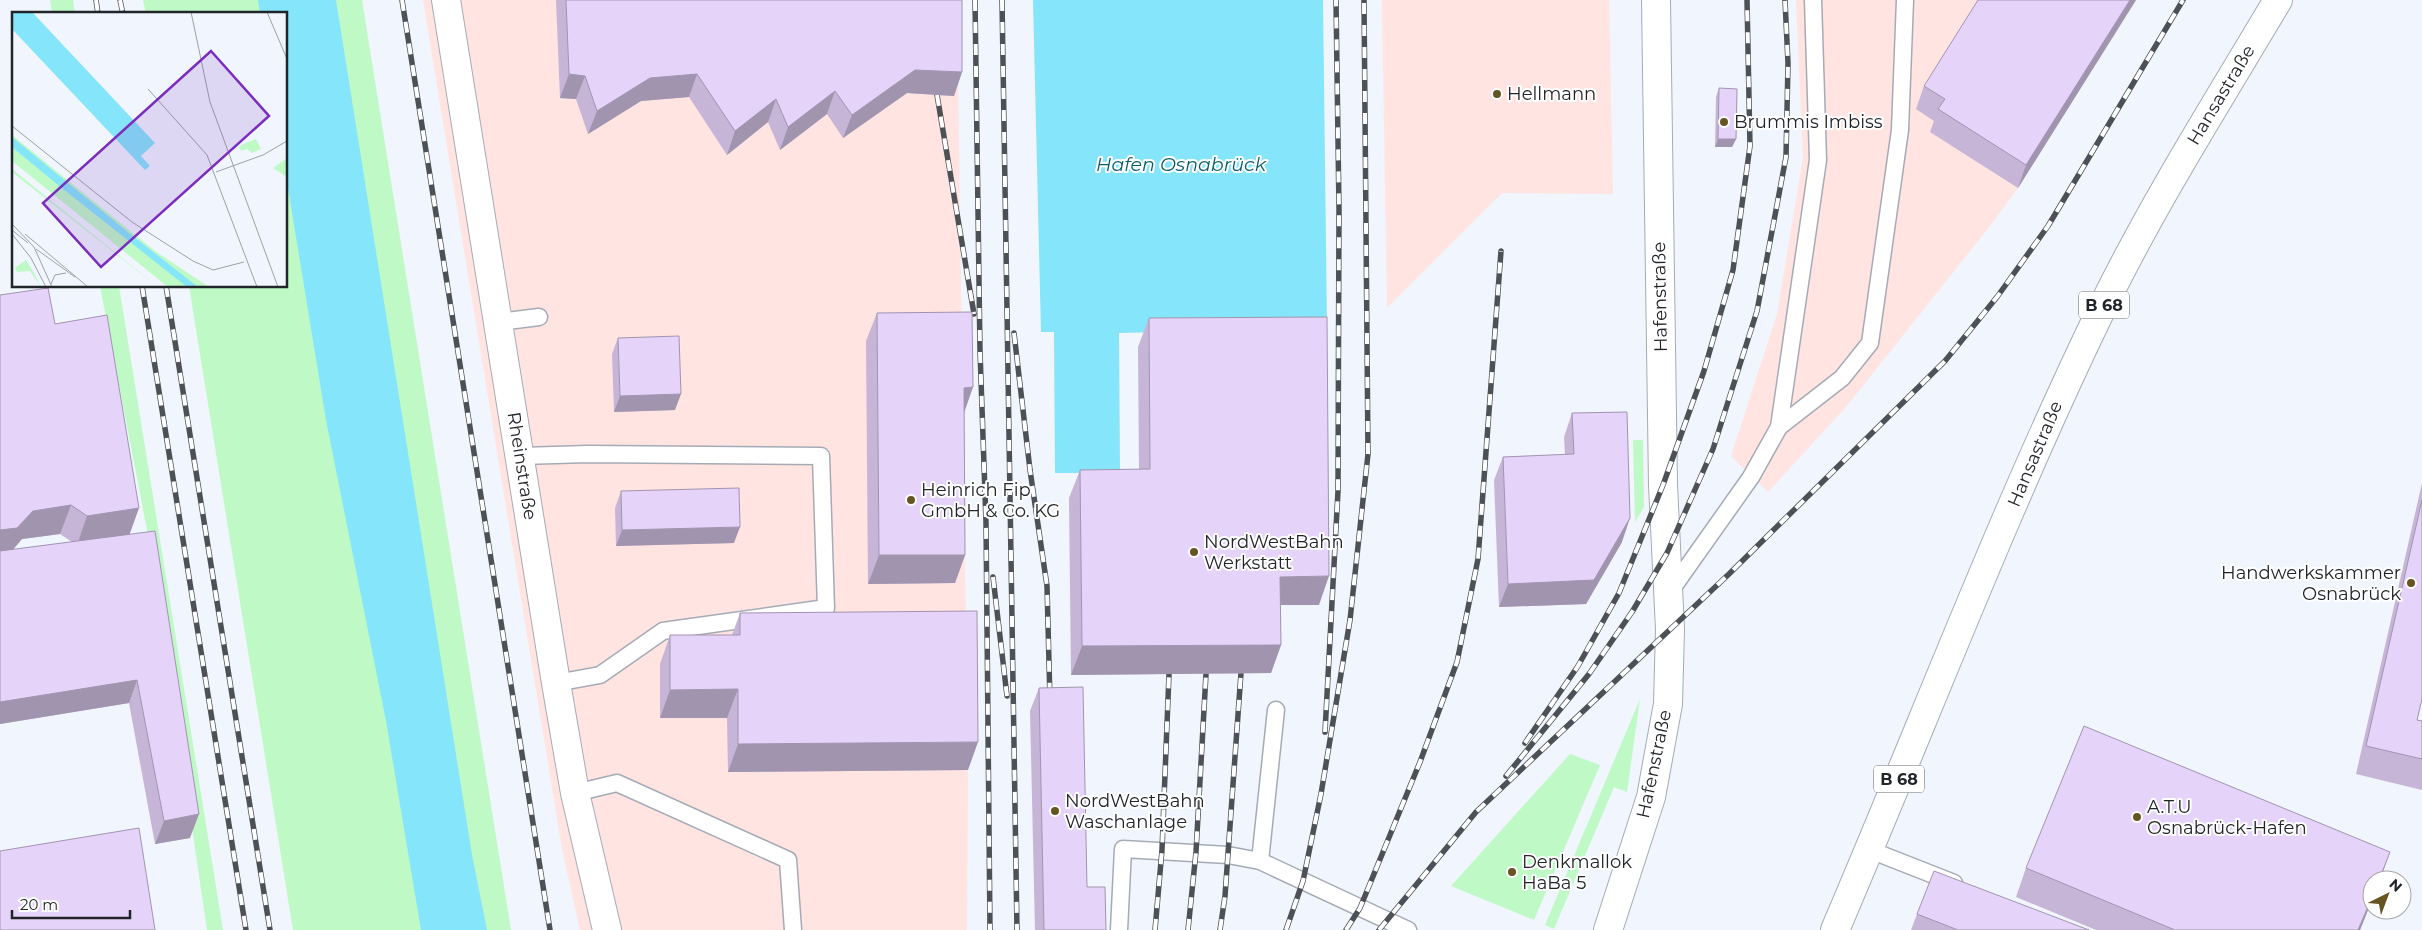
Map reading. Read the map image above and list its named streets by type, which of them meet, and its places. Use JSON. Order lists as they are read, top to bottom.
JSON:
{
  "streets": {
    "street": [
      "Hansastraße",
      "Hafenstraße",
      "B 68",
      "Rheinstraße"
    ]
  },
  "water": ["Hafen Osnabrück"],
  "places": [
    "Hellmann",
    "Brummis Imbiss",
    "Heinrich Fip GmbH & Co. KG",
    "NordWestBahn Werkstatt",
    "Handwerkskammer Osnabrück",
    "NordWestBahn Waschanlage",
    "A.T.U Osnabrück-Hafen",
    "Denkmallok HaBa 5"
  ],
  "scale_bar": "20 m",
  "north": "top right"
}
